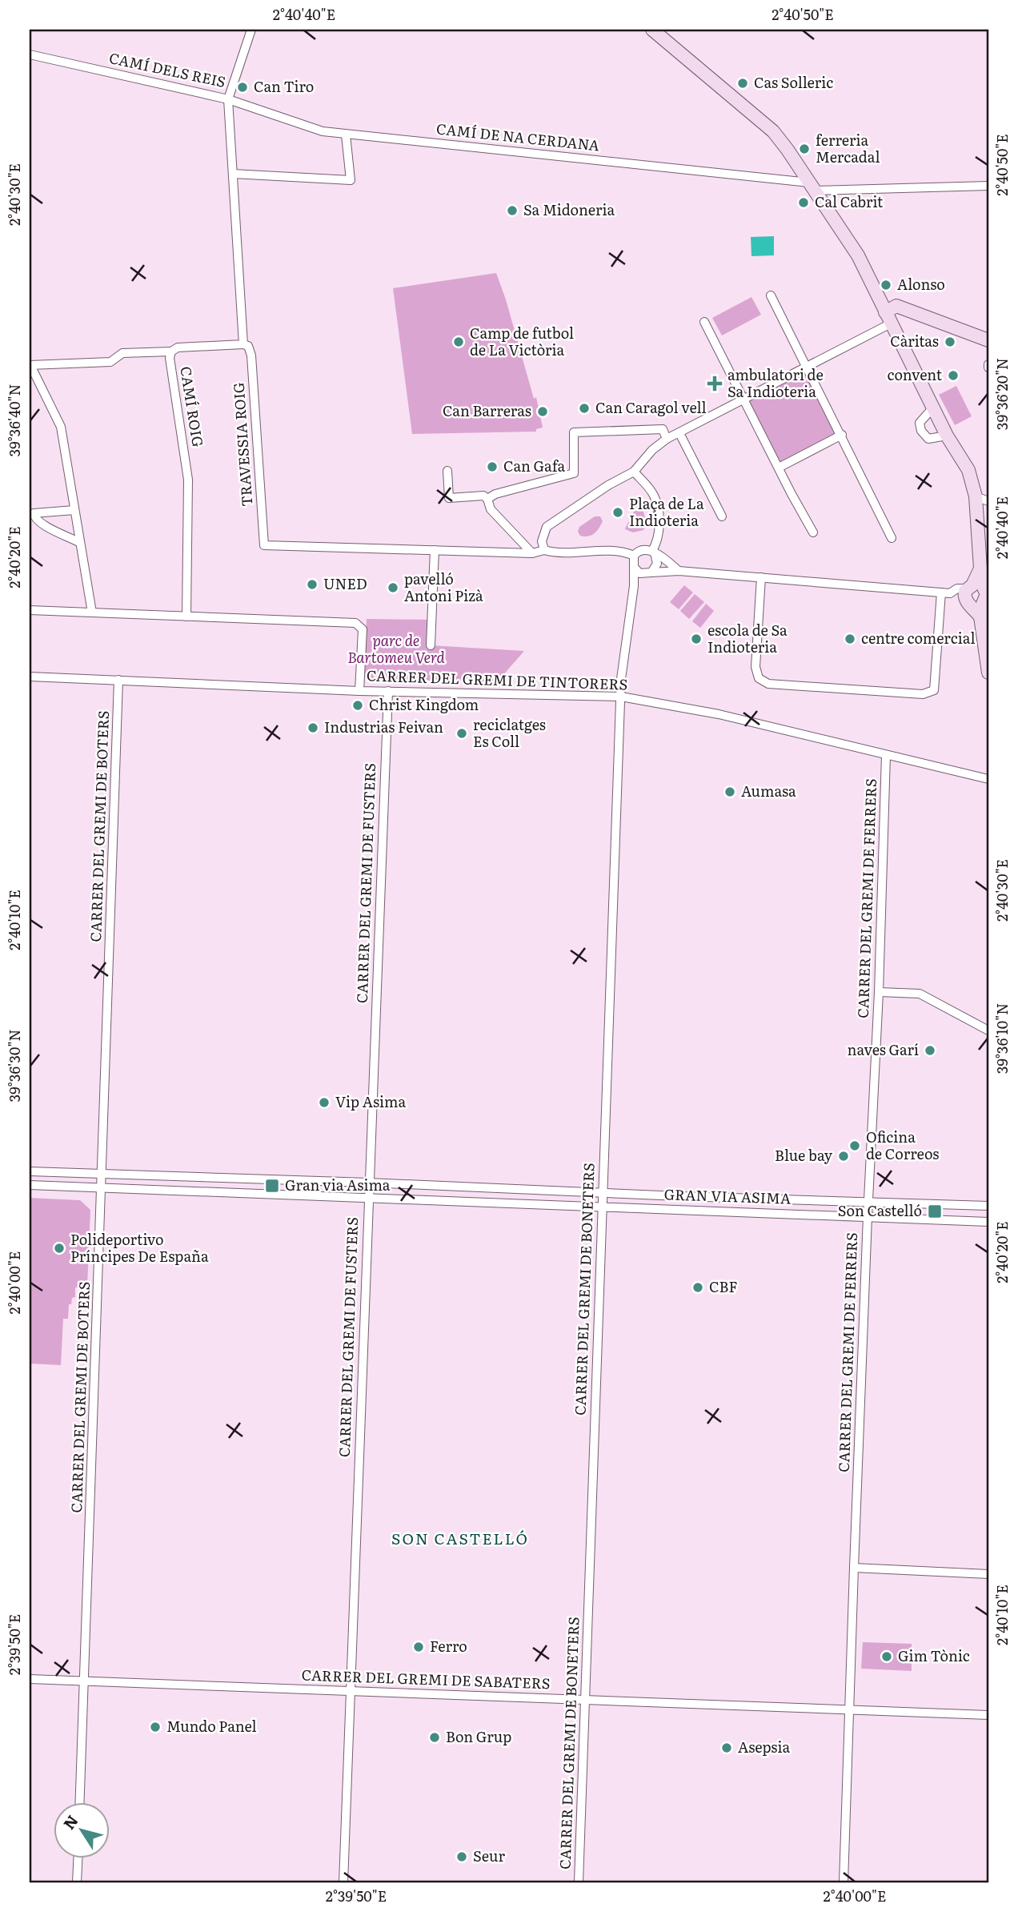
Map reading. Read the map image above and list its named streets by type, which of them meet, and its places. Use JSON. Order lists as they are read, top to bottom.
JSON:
{
  "streets": {
    "street": [
      "CAMÍ DELS REIS",
      "CAMÍ DE NA CERDANA",
      "CAMÍ ROIG",
      "TRAVESSIA ROIG",
      "CARRER DEL GREMI DE TINTORERS",
      "CARRER DEL GREMI DE BOTERS",
      "CARRER DEL GREMI DE FUSTERS",
      "CARRER DEL GREMI DE FERRERS",
      "GRAN VIA ASIMA",
      "CARRER DEL GREMI DE BONETERS",
      "CARRER DEL GREMI DE SABATERS"
    ]
  },
  "crossings": [
    ["CAMÍ DELS REIS", "CAMÍ DE NA CERDANA"],
    ["CAMÍ ROIG", "TRAVESSIA ROIG"],
    ["CARRER DEL GREMI DE TINTORERS", "CARRER DEL GREMI DE BOTERS"],
    ["CARRER DEL GREMI DE TINTORERS", "CARRER DEL GREMI DE FUSTERS"],
    ["CARRER DEL GREMI DE TINTORERS", "CARRER DEL GREMI DE FERRERS"],
    ["CARRER DEL GREMI DE TINTORERS", "CARRER DEL GREMI DE BONETERS"],
    ["CARRER DEL GREMI DE BOTERS", "GRAN VIA ASIMA"],
    ["CARRER DEL GREMI DE BOTERS", "CARRER DEL GREMI DE SABATERS"],
    ["CARRER DEL GREMI DE FUSTERS", "GRAN VIA ASIMA"],
    ["CARRER DEL GREMI DE FUSTERS", "CARRER DEL GREMI DE SABATERS"],
    ["CARRER DEL GREMI DE FERRERS", "GRAN VIA ASIMA"],
    ["CARRER DEL GREMI DE FERRERS", "CARRER DEL GREMI DE SABATERS"],
    ["GRAN VIA ASIMA", "CARRER DEL GREMI DE BONETERS"],
    ["CARRER DEL GREMI DE BONETERS", "CARRER DEL GREMI DE SABATERS"]
  ],
  "districts": ["SON CASTELLÓ"],
  "parks": ["parc de Bartomeu Verd"],
  "places": {
    "other": [
      "Cas Solleric",
      "Can Tiro",
      "ferreria Mercadal",
      "Cal Cabrit",
      "Sa Midoneria",
      "Alonso",
      "Camp de futbol de La Victòria",
      "Càritas",
      "convent",
      "Can Caragol vell",
      "Can Barreras",
      "Can Gafa",
      "Plaça de La Indioteria",
      "UNED",
      "pavelló Antoni Pizà",
      "escola de Sa Indioteria",
      "centre comercial",
      "Christ Kingdom",
      "Industrias Feivan",
      "reciclatges Es Coll",
      "Aumasa",
      "naves Garí",
      "Vip Asima",
      "Oficina de Correos",
      "Blue bay",
      "Polideportivo Príncipes De España",
      "CBF",
      "Ferro",
      "Gim Tònic",
      "Mundo Panel",
      "Bon Grup",
      "Asepsia",
      "Seur"
    ],
    "health": ["ambulatori de Sa Indioteria"],
    "transit": ["Gran via Asima", "Son Castelló"]
  },
  "north": "top left",
  "coordinates": [
    "2°40'40\"E",
    "2°40'50\"E",
    "2°40'30\"E",
    "39°36'20\"N",
    "39°36'40\"N",
    "2°40'20\"E",
    "2°40'10\"E",
    "39°36'10\"N",
    "39°36'30\"N",
    "2°40'00\"E",
    "2°39'50\"E"
  ]
}
